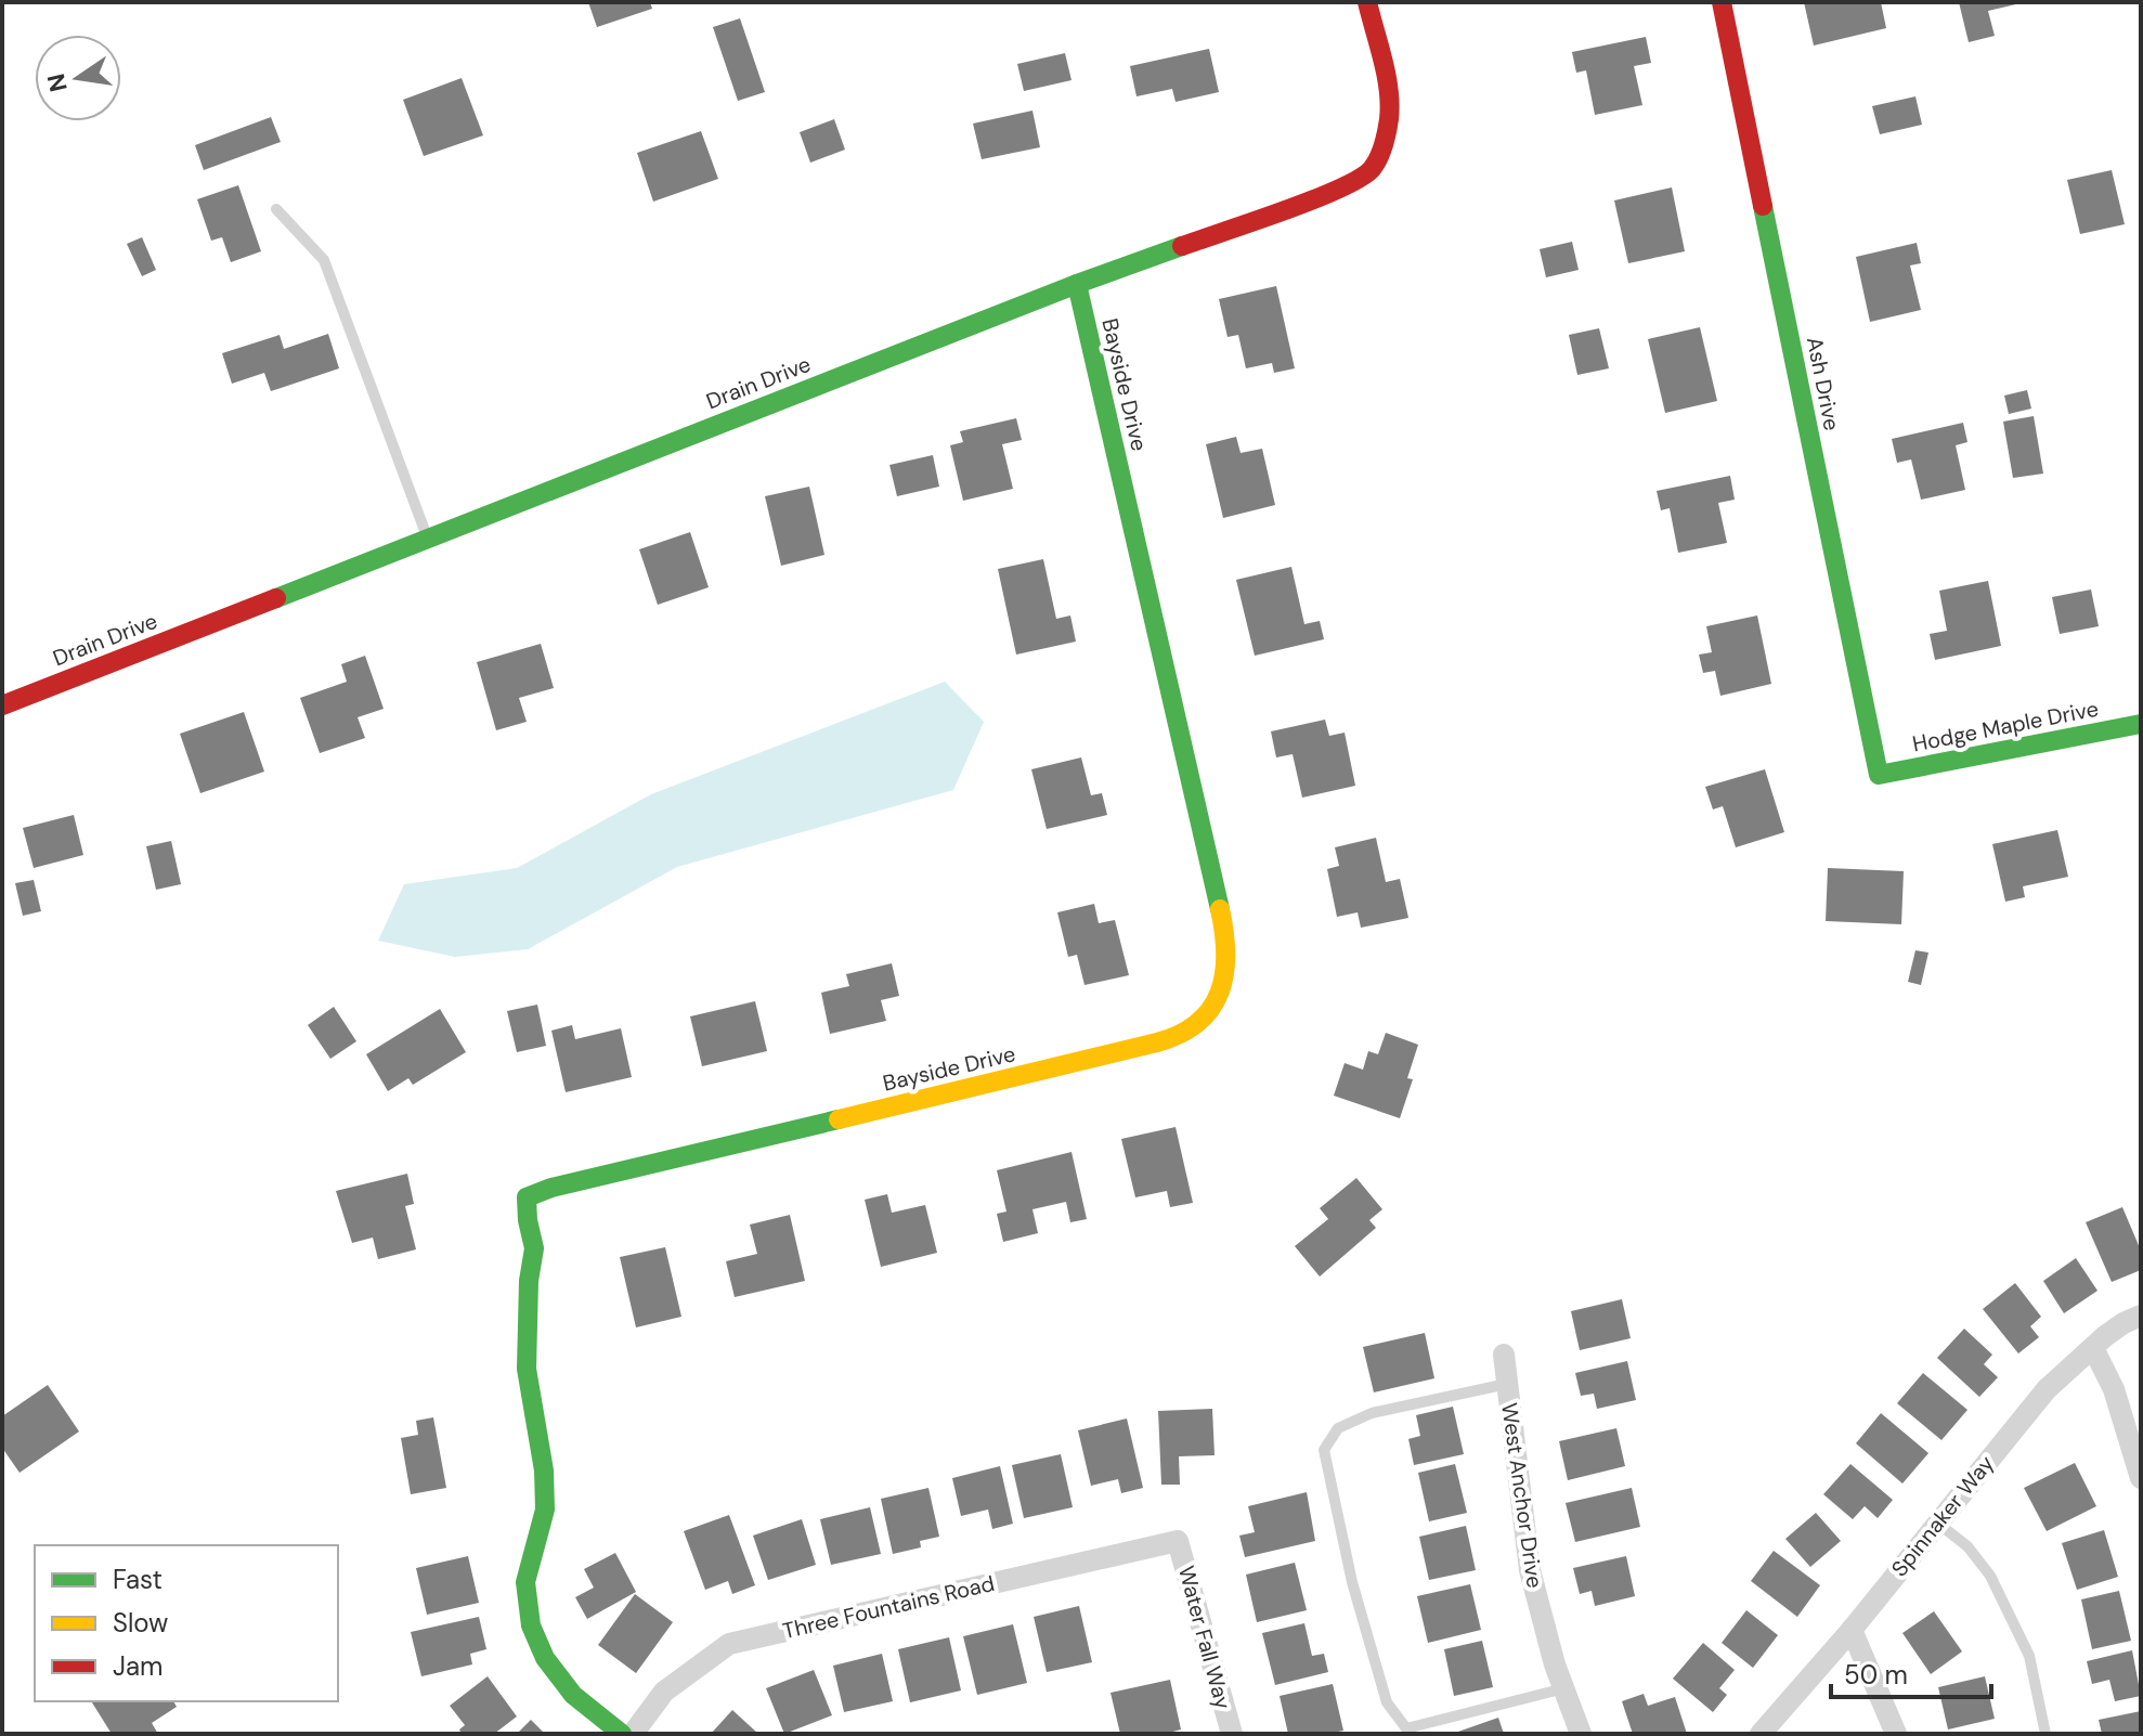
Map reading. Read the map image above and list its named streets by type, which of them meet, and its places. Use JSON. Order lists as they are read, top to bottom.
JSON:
{
  "streets": {
    "street": [
      "Drain Drive",
      "Ash Drive",
      "Bayside Drive",
      "Hodge Maple Drive",
      "West Anchor Drive",
      "Spinnaker Way",
      "Three Fountains Road",
      "Water Fall Way"
    ]
  },
  "crossings": [
    ["Drain Drive", "Bayside Drive"],
    ["Ash Drive", "Hodge Maple Drive"],
    ["Three Fountains Road", "Water Fall Way"]
  ],
  "legend": ["Fast", "Slow", "Jam"],
  "scale_bar": "50 m",
  "north": "left"
}
